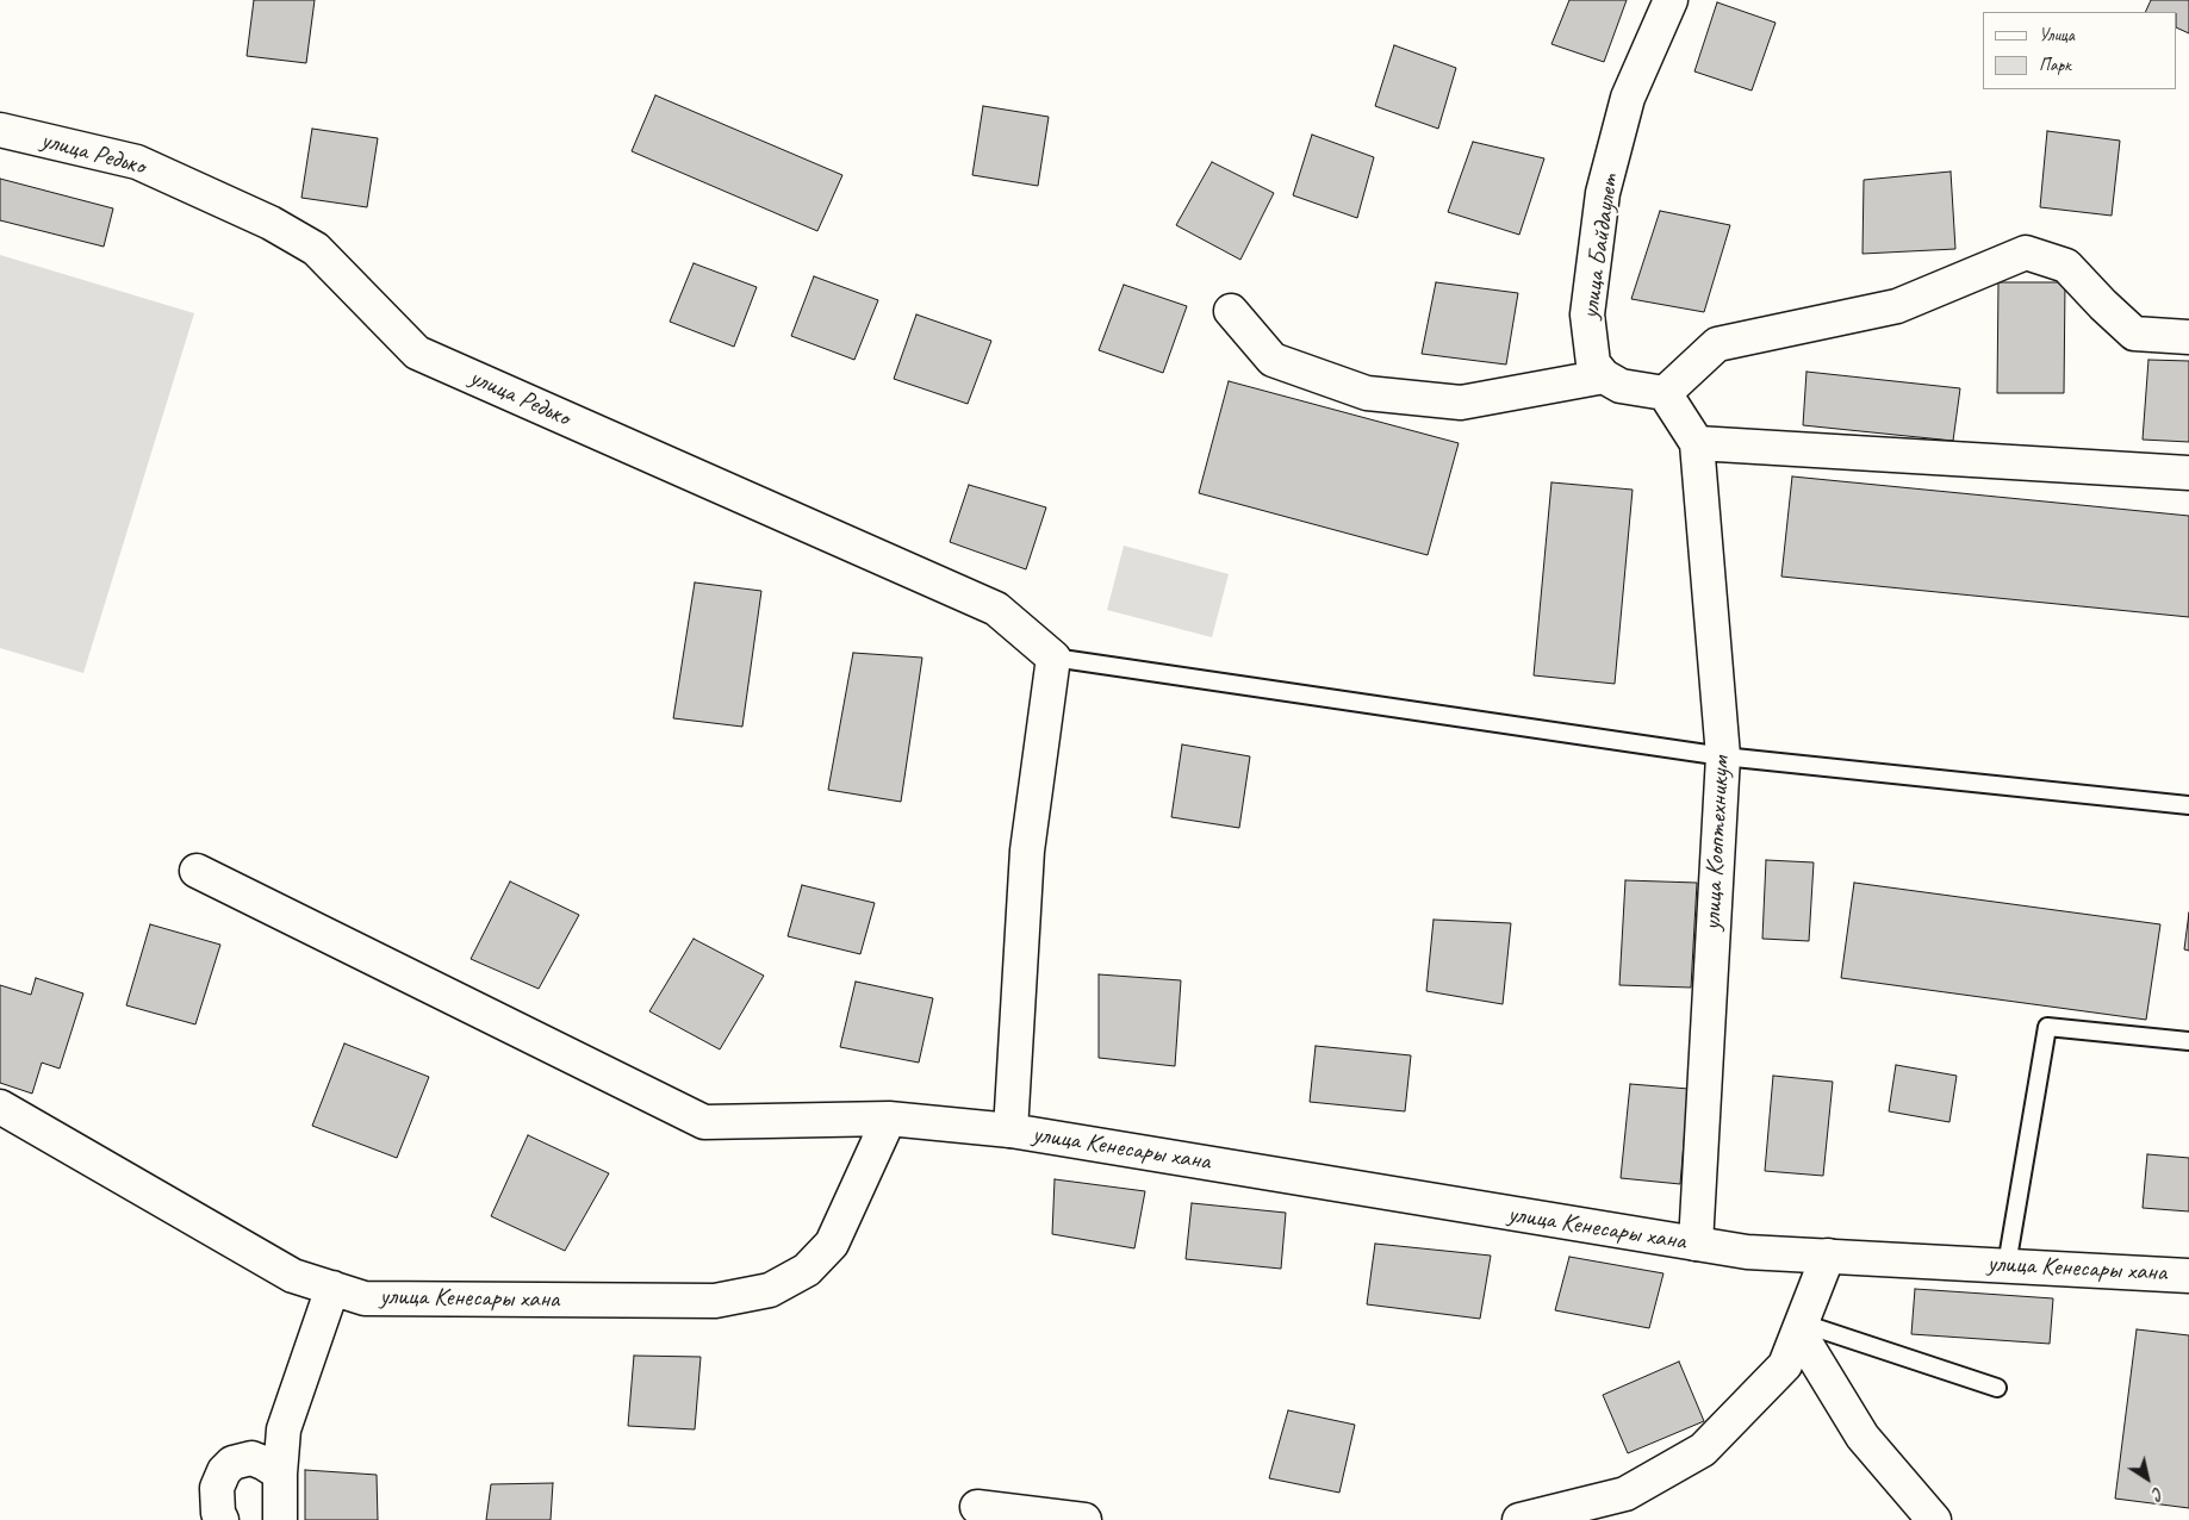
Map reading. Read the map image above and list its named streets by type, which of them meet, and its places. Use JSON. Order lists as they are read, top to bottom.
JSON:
{
  "streets": {
    "street": [
      "улица Редько",
      "улица Байдаулет",
      "улица Кооптехникум",
      "улица Кенесары хана"
    ]
  },
  "crossings": [
    ["улица Кооптехникум", "улица Кенесары хана"]
  ],
  "legend": ["Улица", "Парк"],
  "north": "bottom right"
}
